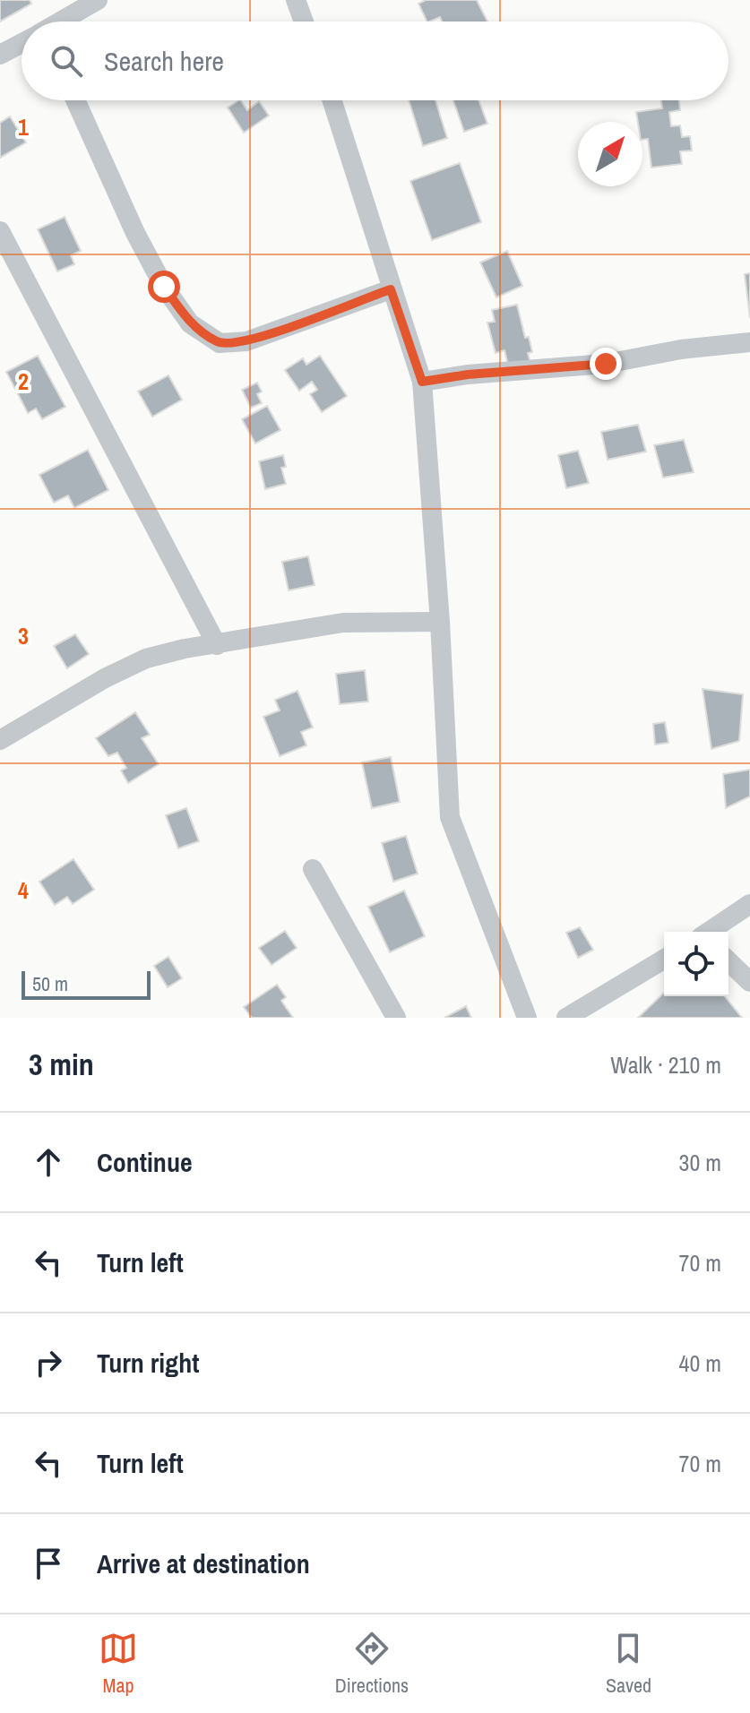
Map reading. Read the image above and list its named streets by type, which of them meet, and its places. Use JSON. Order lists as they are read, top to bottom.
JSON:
{
  "scale_bar": "50 m",
  "north": "top right",
  "page": {
    "search": "Search here",
    "scale": "50 m",
    "heading": ["3 min", "Walk · 210 m"],
    "list": [
      ["Continue", "30 m"],
      ["Turn left", "70 m"],
      ["Turn right", "40 m"],
      ["Turn left", "70 m"],
      "Arrive at destination"
    ],
    "nav": ["Map", "Directions", "Saved"]
  },
  "grid": {
    "rows": [
      "1",
      "2",
      "3",
      "4"
    ]
  }
}
